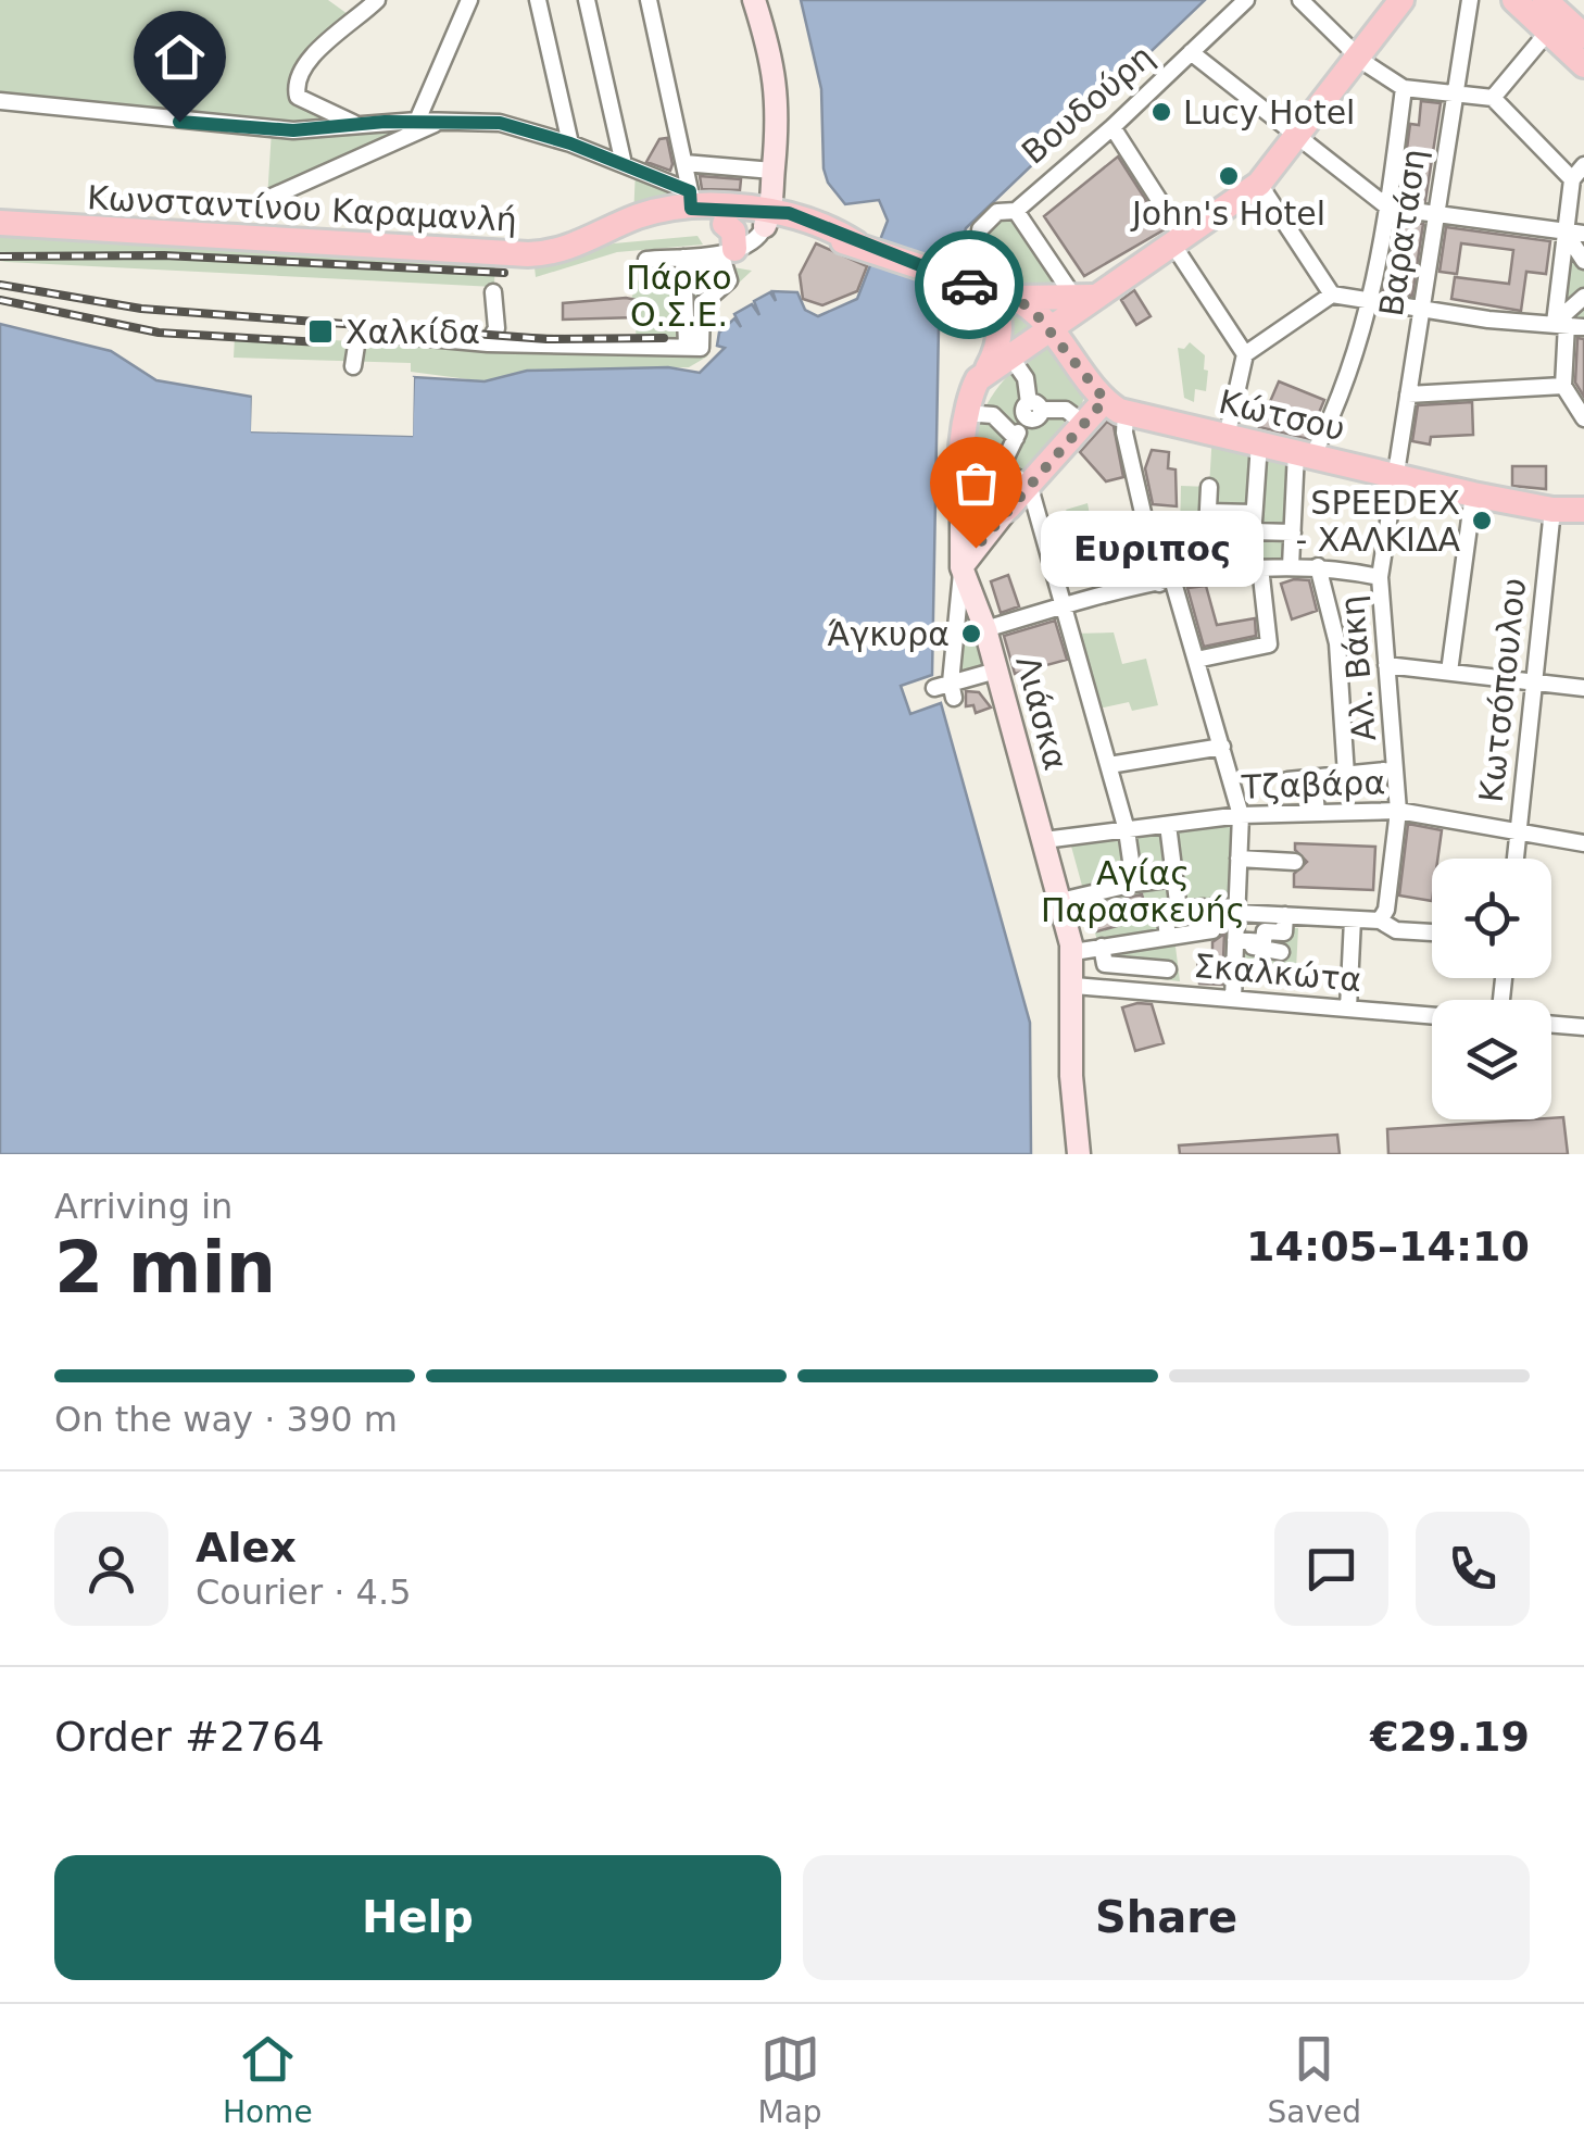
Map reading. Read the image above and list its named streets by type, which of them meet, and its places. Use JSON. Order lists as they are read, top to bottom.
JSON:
{
  "streets": {
    "main road": ["Κωνσταντίνου Καραμανλή", "Κώτσου", "Λιάσκα"],
    "street": [
      "Βουδούρη",
      "Βαρατάση",
      "Αλ. Βάκη",
      "Κωτσόπουλου",
      "Τζαβάρα",
      "Σκαλκώτα"
    ]
  },
  "crossings": [
    ["Βουδούρη", "Κωνσταντίνου Καραμανλή"],
    ["Βουδούρη", "Λιάσκα"],
    ["Κωνσταντίνου Καραμανλή", "Λιάσκα"],
    ["Βαρατάση", "Κώτσου"],
    ["Βαρατάση", "Αλ. Βάκη"],
    ["Κώτσου", "Αλ. Βάκη"],
    ["Κώτσου", "Κωτσόπουλου"],
    ["Αλ. Βάκη", "Τζαβάρα"],
    ["Κωτσόπουλου", "Τζαβάρα"],
    ["Λιάσκα", "Τζαβάρα"],
    ["Λιάσκα", "Σκαλκώτα"]
  ],
  "parks": ["Πάρκο Ο.Σ.Ε.", "Αγίας Παρασκευής"],
  "places": {
    "other": [
      "Lucy Hotel",
      "John's Hotel",
      "SPEEDEX - ΧΑΛΚΙΔΑ",
      "Ευριπος",
      "Άγκυρα"
    ],
    "transit": ["Χαλκίδα"]
  },
  "page": {
    "bubble": "Ευριπος",
    "heading": ["2 min", "Arriving in", "14:05–14:10"],
    "panel": [
      "Alex",
      "Courier · 4.5",
      "Order #2764",
      "€29.19"
    ],
    "bar": "On the way · 390 m",
    "buttons": ["Help", "Share"],
    "tabs": ["Home", "Map", "Saved"]
  }
}
